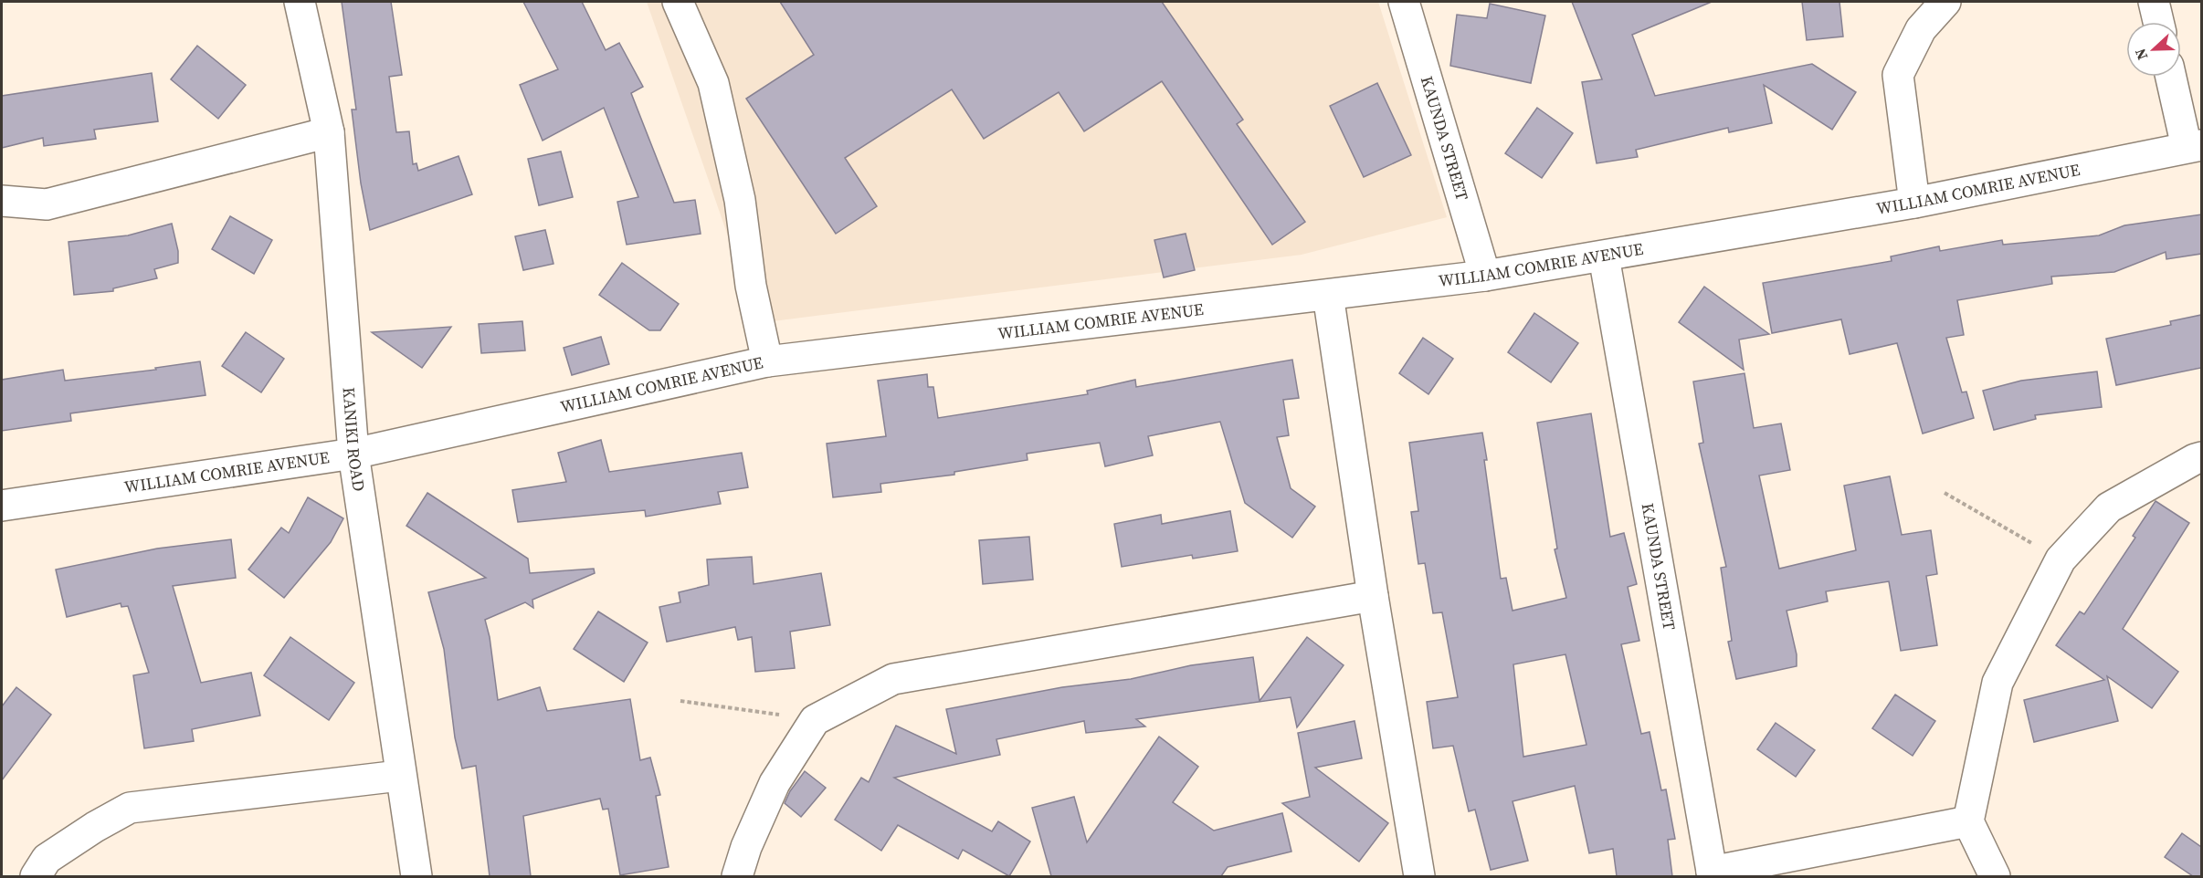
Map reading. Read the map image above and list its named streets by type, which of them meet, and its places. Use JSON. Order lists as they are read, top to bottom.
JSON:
{
  "streets": {
    "street": ["KAUNDA STREET", "WILLIAM COMRIE AVENUE", "KANIKI ROAD"]
  },
  "crossings": [
    ["KAUNDA STREET", "WILLIAM COMRIE AVENUE"],
    ["WILLIAM COMRIE AVENUE", "KANIKI ROAD"]
  ],
  "north": "left"
}
